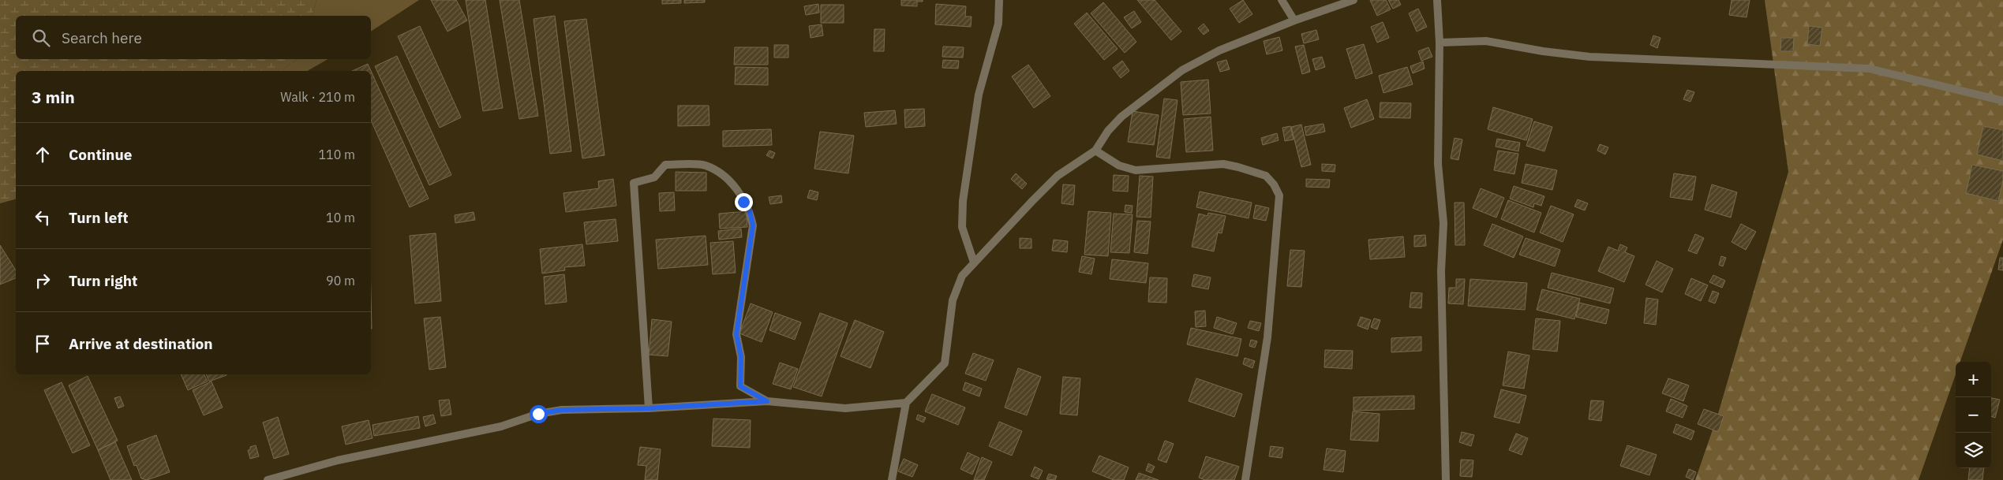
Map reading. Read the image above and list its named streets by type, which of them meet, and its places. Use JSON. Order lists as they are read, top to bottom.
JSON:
{
  "page": {
    "search": "Search here",
    "heading": ["3 min", "Walk · 210 m"],
    "list": [
      ["Continue", "110 m"],
      ["Turn left", "10 m"],
      ["Turn right", "90 m"],
      "Arrive at destination"
    ],
    "map_buttons": ["+", "−"]
  }
}
